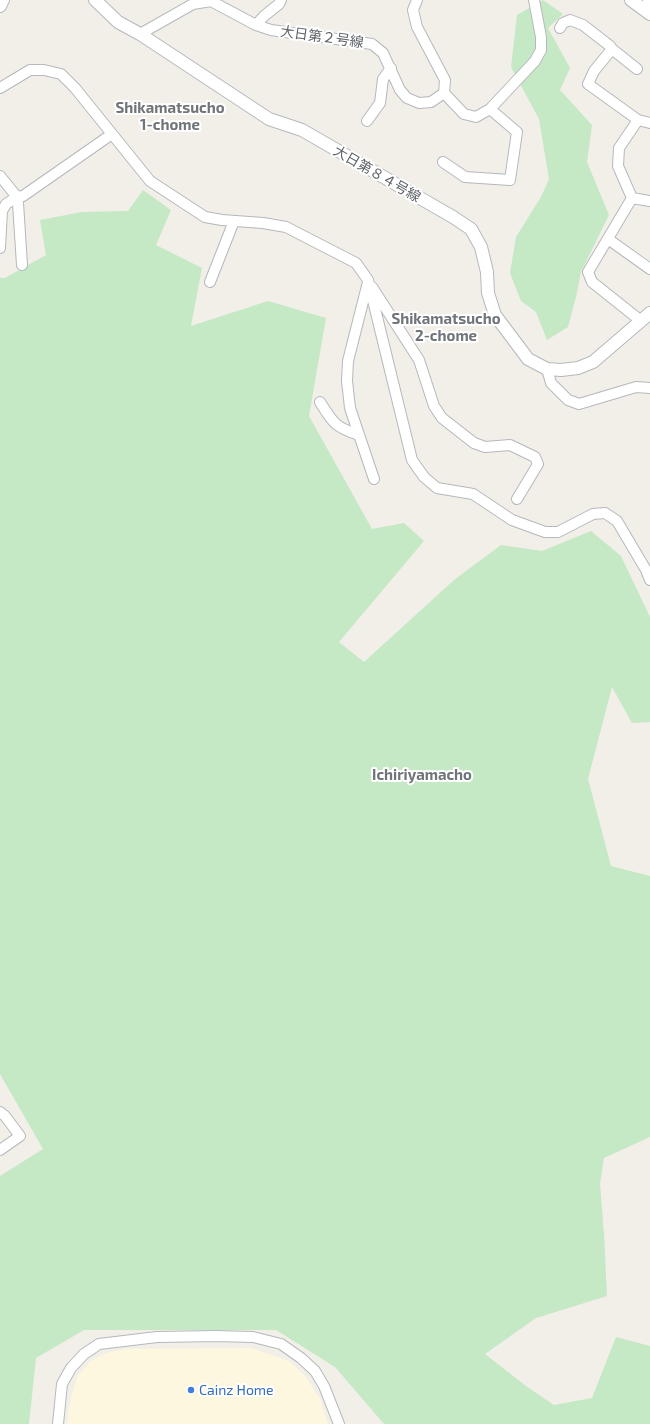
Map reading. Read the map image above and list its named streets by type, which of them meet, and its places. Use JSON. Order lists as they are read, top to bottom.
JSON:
{
  "streets": {
    "street": ["大日第２号線", "大日第８４号線"]
  },
  "districts": ["Shikamatsucho 1-chome", "Shikamatsucho 2-chome", "Ichiriyamacho"],
  "places": ["Cainz Home"]
}
